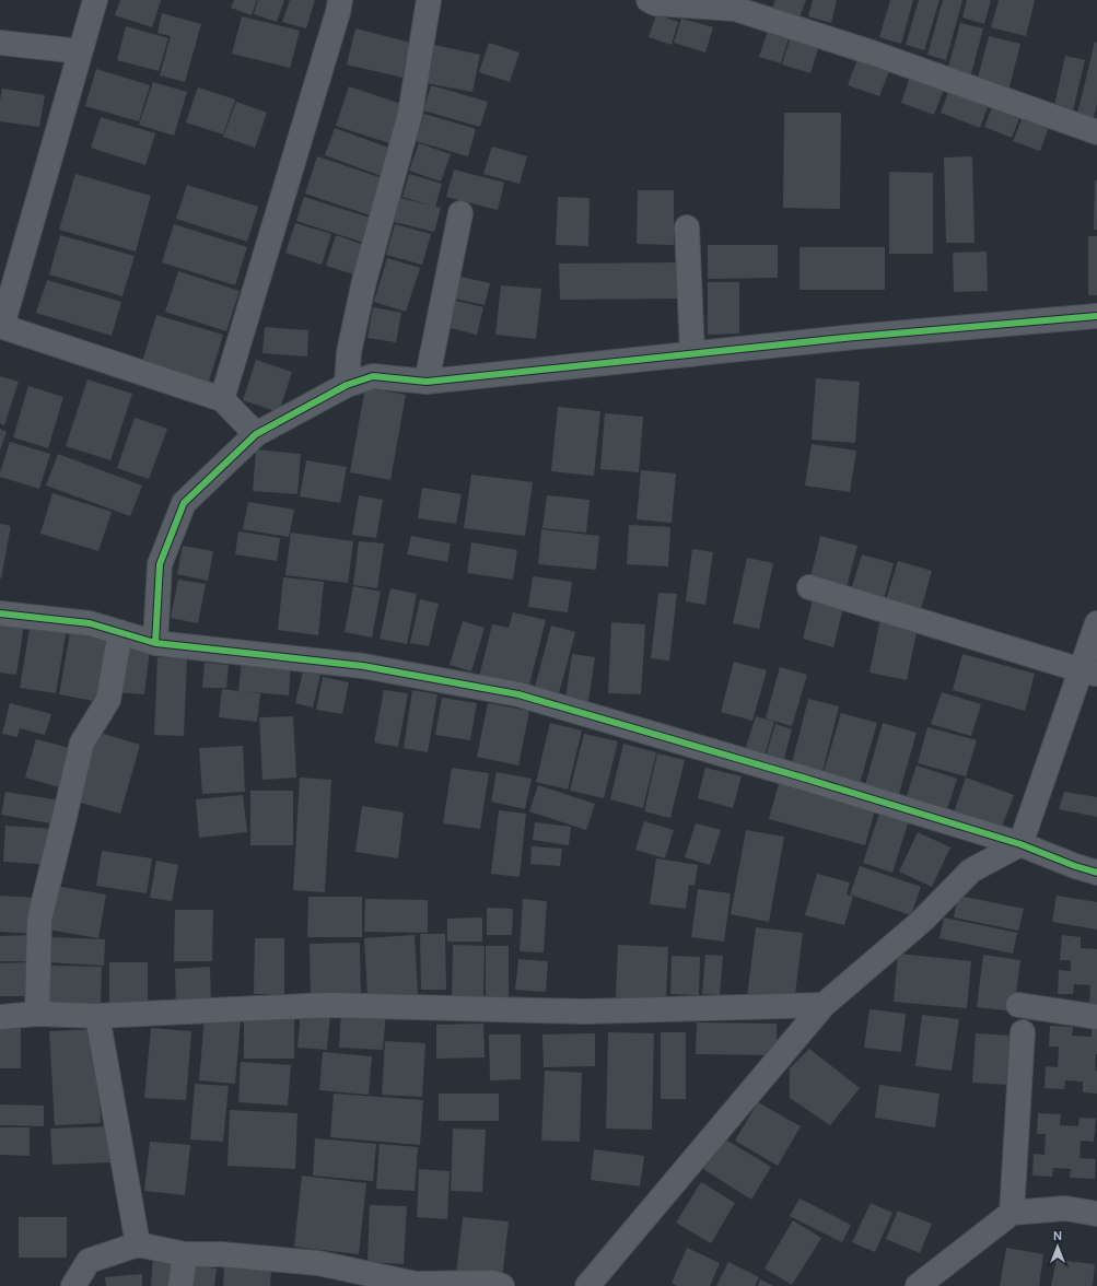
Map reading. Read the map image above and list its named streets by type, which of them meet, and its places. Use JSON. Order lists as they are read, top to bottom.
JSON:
{
  "north": "top"
}
